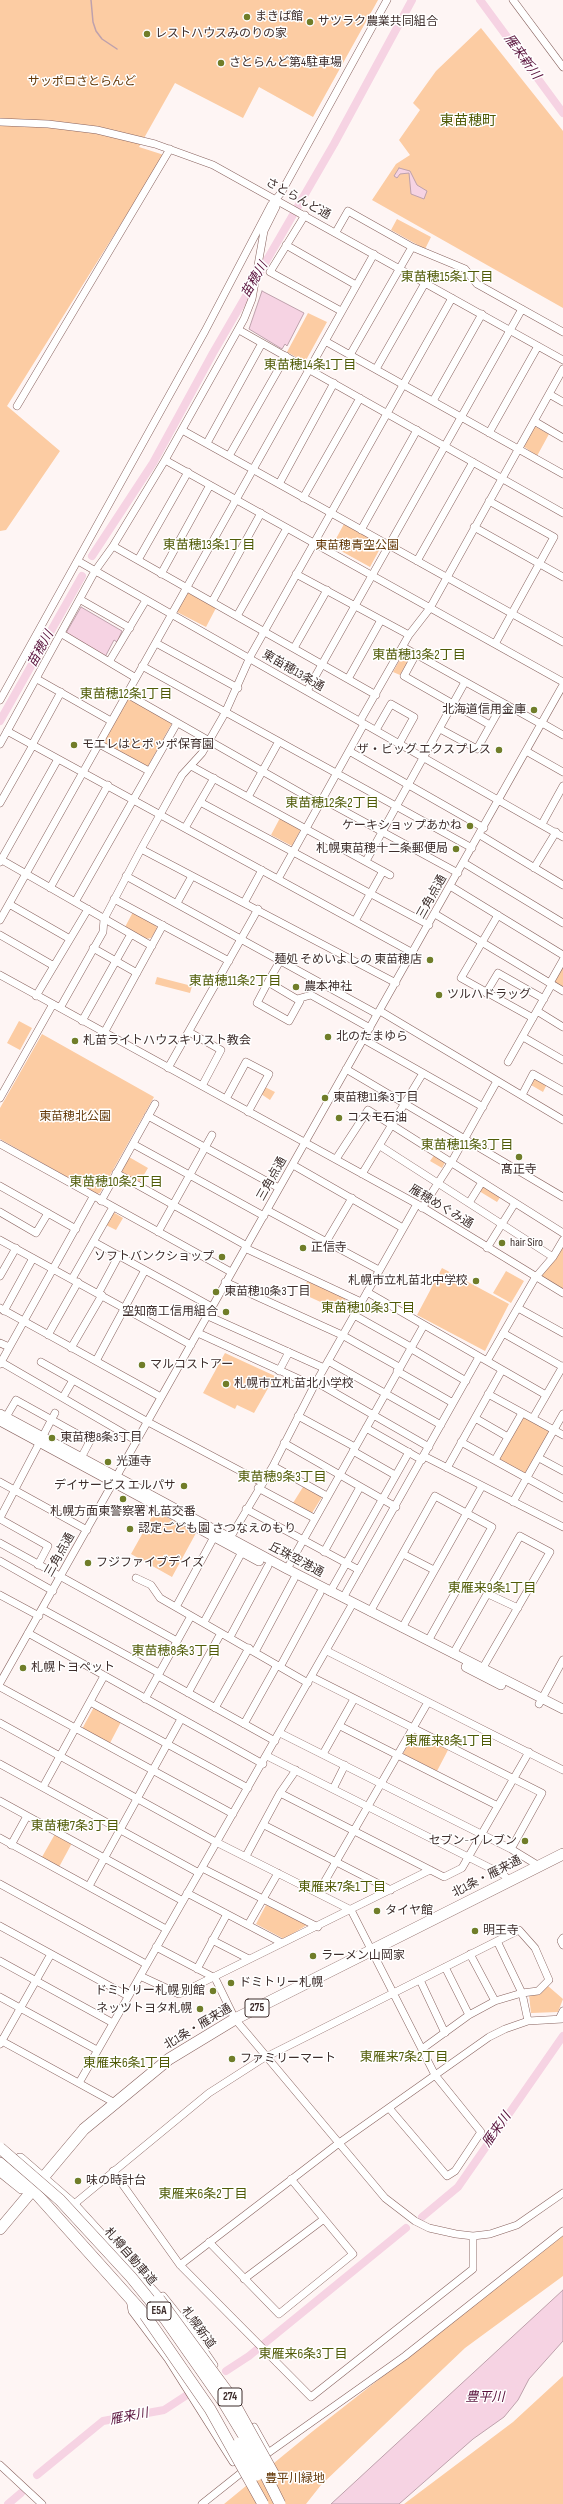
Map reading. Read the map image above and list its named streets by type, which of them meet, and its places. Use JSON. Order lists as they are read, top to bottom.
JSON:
{
  "streets": {
    "highway": [
      "北1条・雁来通",
      "275",
      "札樽自動車道",
      "E5A",
      "札幌新道",
      "274"
    ],
    "main road": ["丘珠空港通"],
    "street": [
      "さとらんど通",
      "東苗穂13条通",
      "三角点通",
      "雁穂めぐみ通"
    ]
  },
  "crossings": [
    ["東苗穂13条通", "三角点通"],
    ["三角点通", "雁穂めぐみ通"],
    ["三角点通", "丘珠空港通"],
    ["北1条・雁来通", "札幌新道"],
    ["北1条・雁来通", "274"],
    ["札樽自動車道", "274"]
  ],
  "districts": [
    "東苗穂町",
    "東苗穂15条1丁目",
    "東苗穂14条1丁目",
    "東苗穂13条1丁目",
    "東苗穂13条2丁目",
    "東苗穂12条1丁目",
    "東苗穂12条2丁目",
    "東苗穂11条2丁目",
    "東苗穂11条3丁目",
    "東苗穂10条2丁目",
    "東苗穂10条3丁目",
    "東苗穂9条3丁目",
    "東雁来9条1丁目",
    "東苗穂8条3丁目",
    "東雁来8条1丁目",
    "東苗穂7条3丁目",
    "東雁来7条1丁目",
    "東雁来7条2丁目",
    "東雁来6条1丁目",
    "東雁来6条2丁目",
    "東雁来6条3丁目"
  ],
  "water": [
    "雁来新川",
    "苗穂川",
    "雁来川",
    "豊平川"
  ],
  "parks": [
    "サッポロさとらんど",
    "東苗穂青空公園",
    "東苗穂北公園",
    "豊平川緑地"
  ],
  "places": [
    "まきば館",
    "サツラク農業共同組合",
    "レストハウスみのりの家",
    "さとらんど第4駐車場",
    "北海道信用金庫",
    "モエレはとポッポ保育園",
    "ザ・ビッグ エクスプレス",
    "ケーキショップあかね",
    "札幌東苗穂十二条郵便局",
    "麺処 そめいよしの 東苗穂店",
    "農本神社",
    "ツルハドラッグ",
    "北のたまゆら",
    "札苗ライトハウスキリスト教会",
    "東苗穂11条3丁目",
    "コスモ石油",
    "髙正寺",
    "hair Siro",
    "正信寺",
    "ソフトバンクショップ",
    "札幌市立札苗北中学校",
    "東苗穂10条3丁目",
    "空知商工信用組合",
    "マルコストアー",
    "札幌市立札苗北小学校",
    "東苗穂8条3丁目",
    "光蓮寺",
    "デイサービス エルパサ",
    "札幌方面東警察署 札苗交番",
    "認定ごども園 さつなえのもり",
    "フジファイブデイズ",
    "札幌トヨペット",
    "セブン-イレブン",
    "タイヤ館",
    "明王寺",
    "ラーメン山岡家",
    "ドミトリー札幌",
    "ドミトリー札幌 別館",
    "ネッツトヨタ札幌",
    "ファミリーマート",
    "味の時計台"
  ]
}
